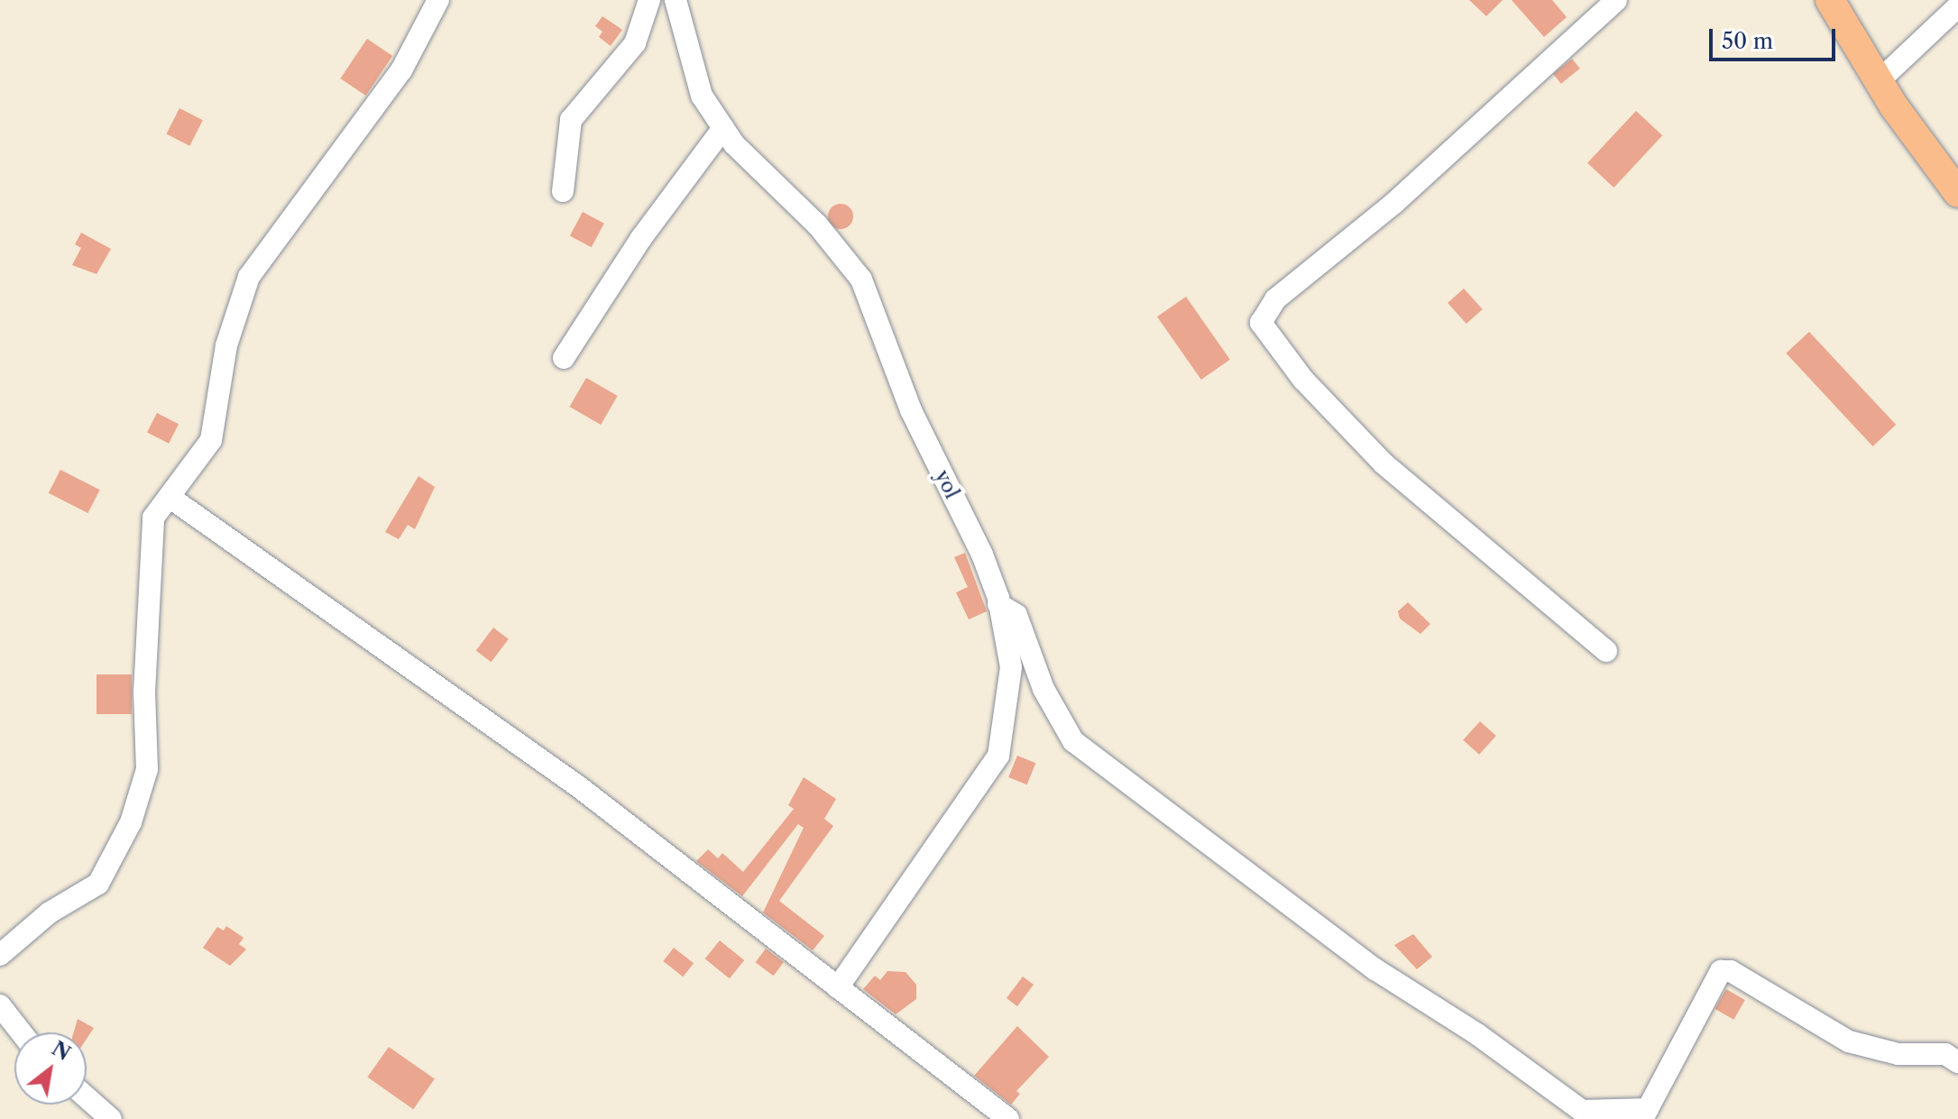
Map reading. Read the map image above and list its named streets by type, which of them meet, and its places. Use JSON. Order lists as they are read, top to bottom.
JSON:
{
  "streets": {
    "street": ["yol"]
  },
  "scale_bar": "50 m",
  "north": "top right"
}
